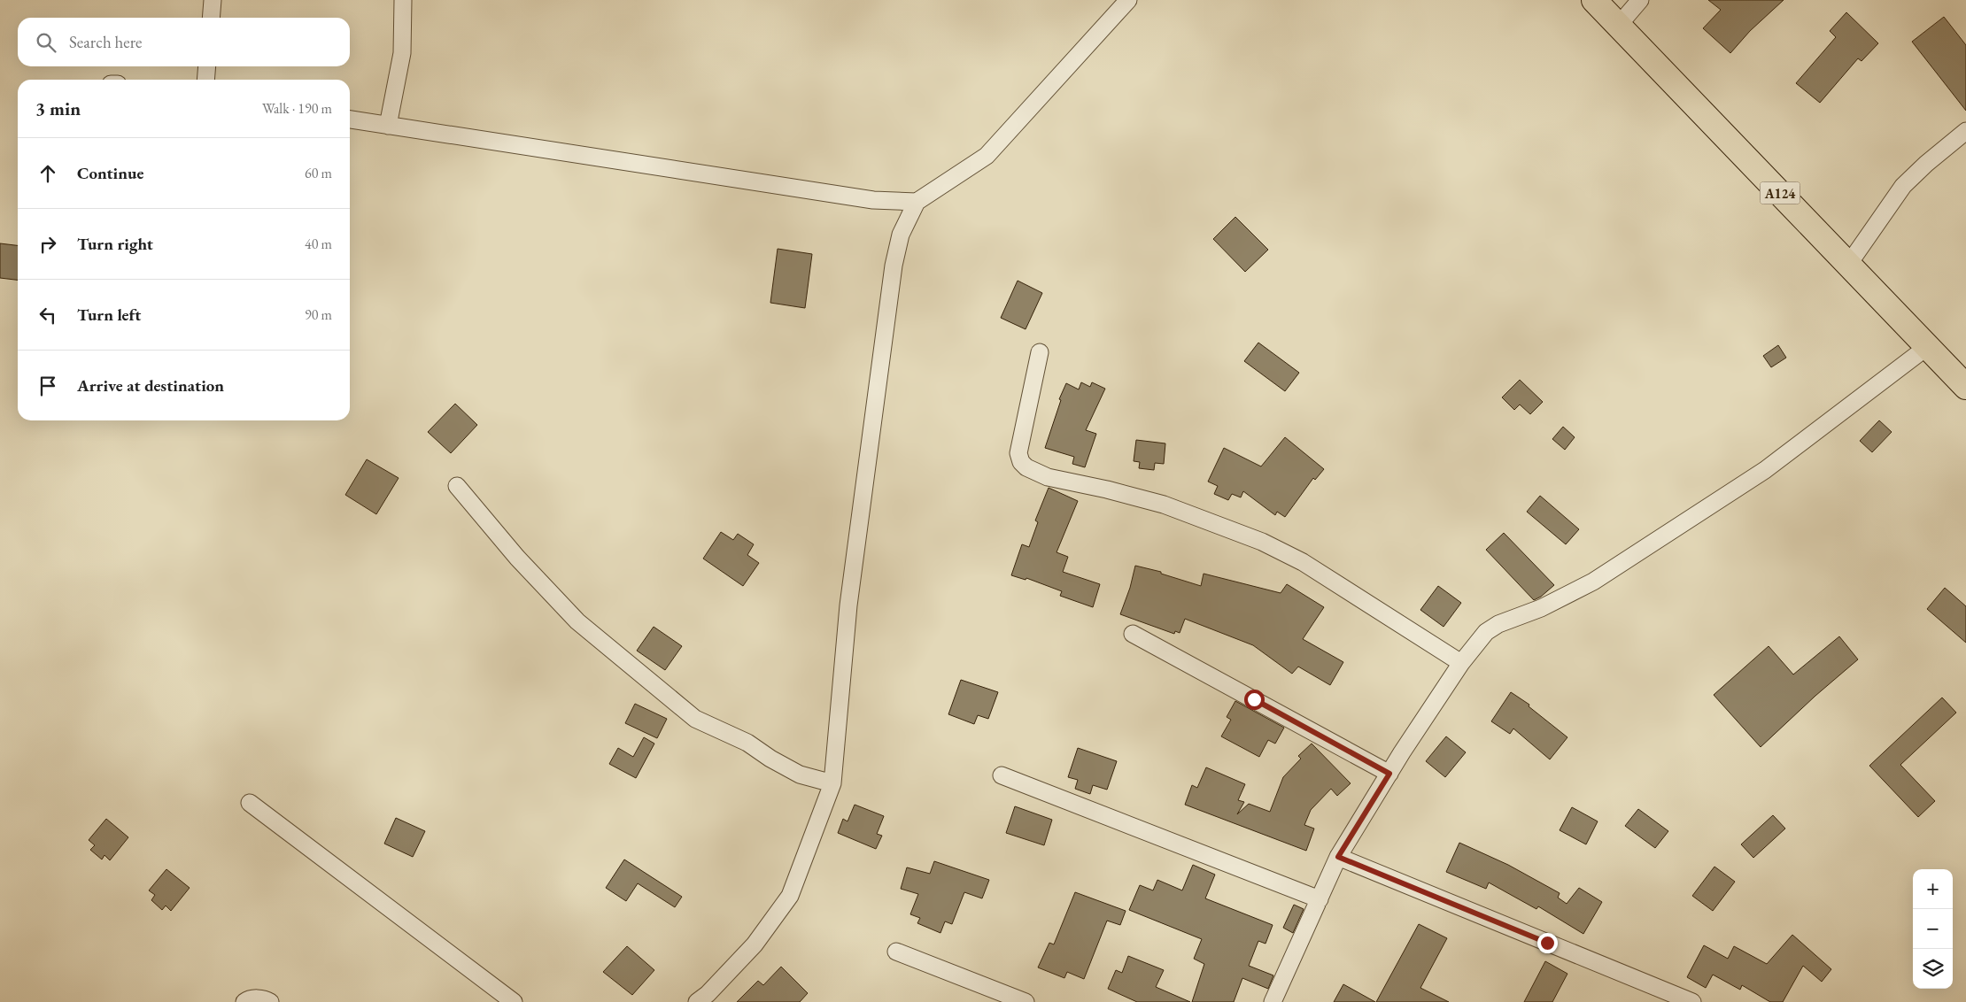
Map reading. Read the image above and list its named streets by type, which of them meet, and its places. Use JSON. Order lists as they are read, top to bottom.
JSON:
{
  "streets": {
    "highway": ["A124"]
  },
  "page": {
    "search": "Search here",
    "heading": ["3 min", "Walk · 190 m"],
    "list": [
      ["Continue", "60 m"],
      ["Turn right", "40 m"],
      ["Turn left", "90 m"],
      "Arrive at destination"
    ],
    "map_buttons": ["+", "−"]
  }
}
